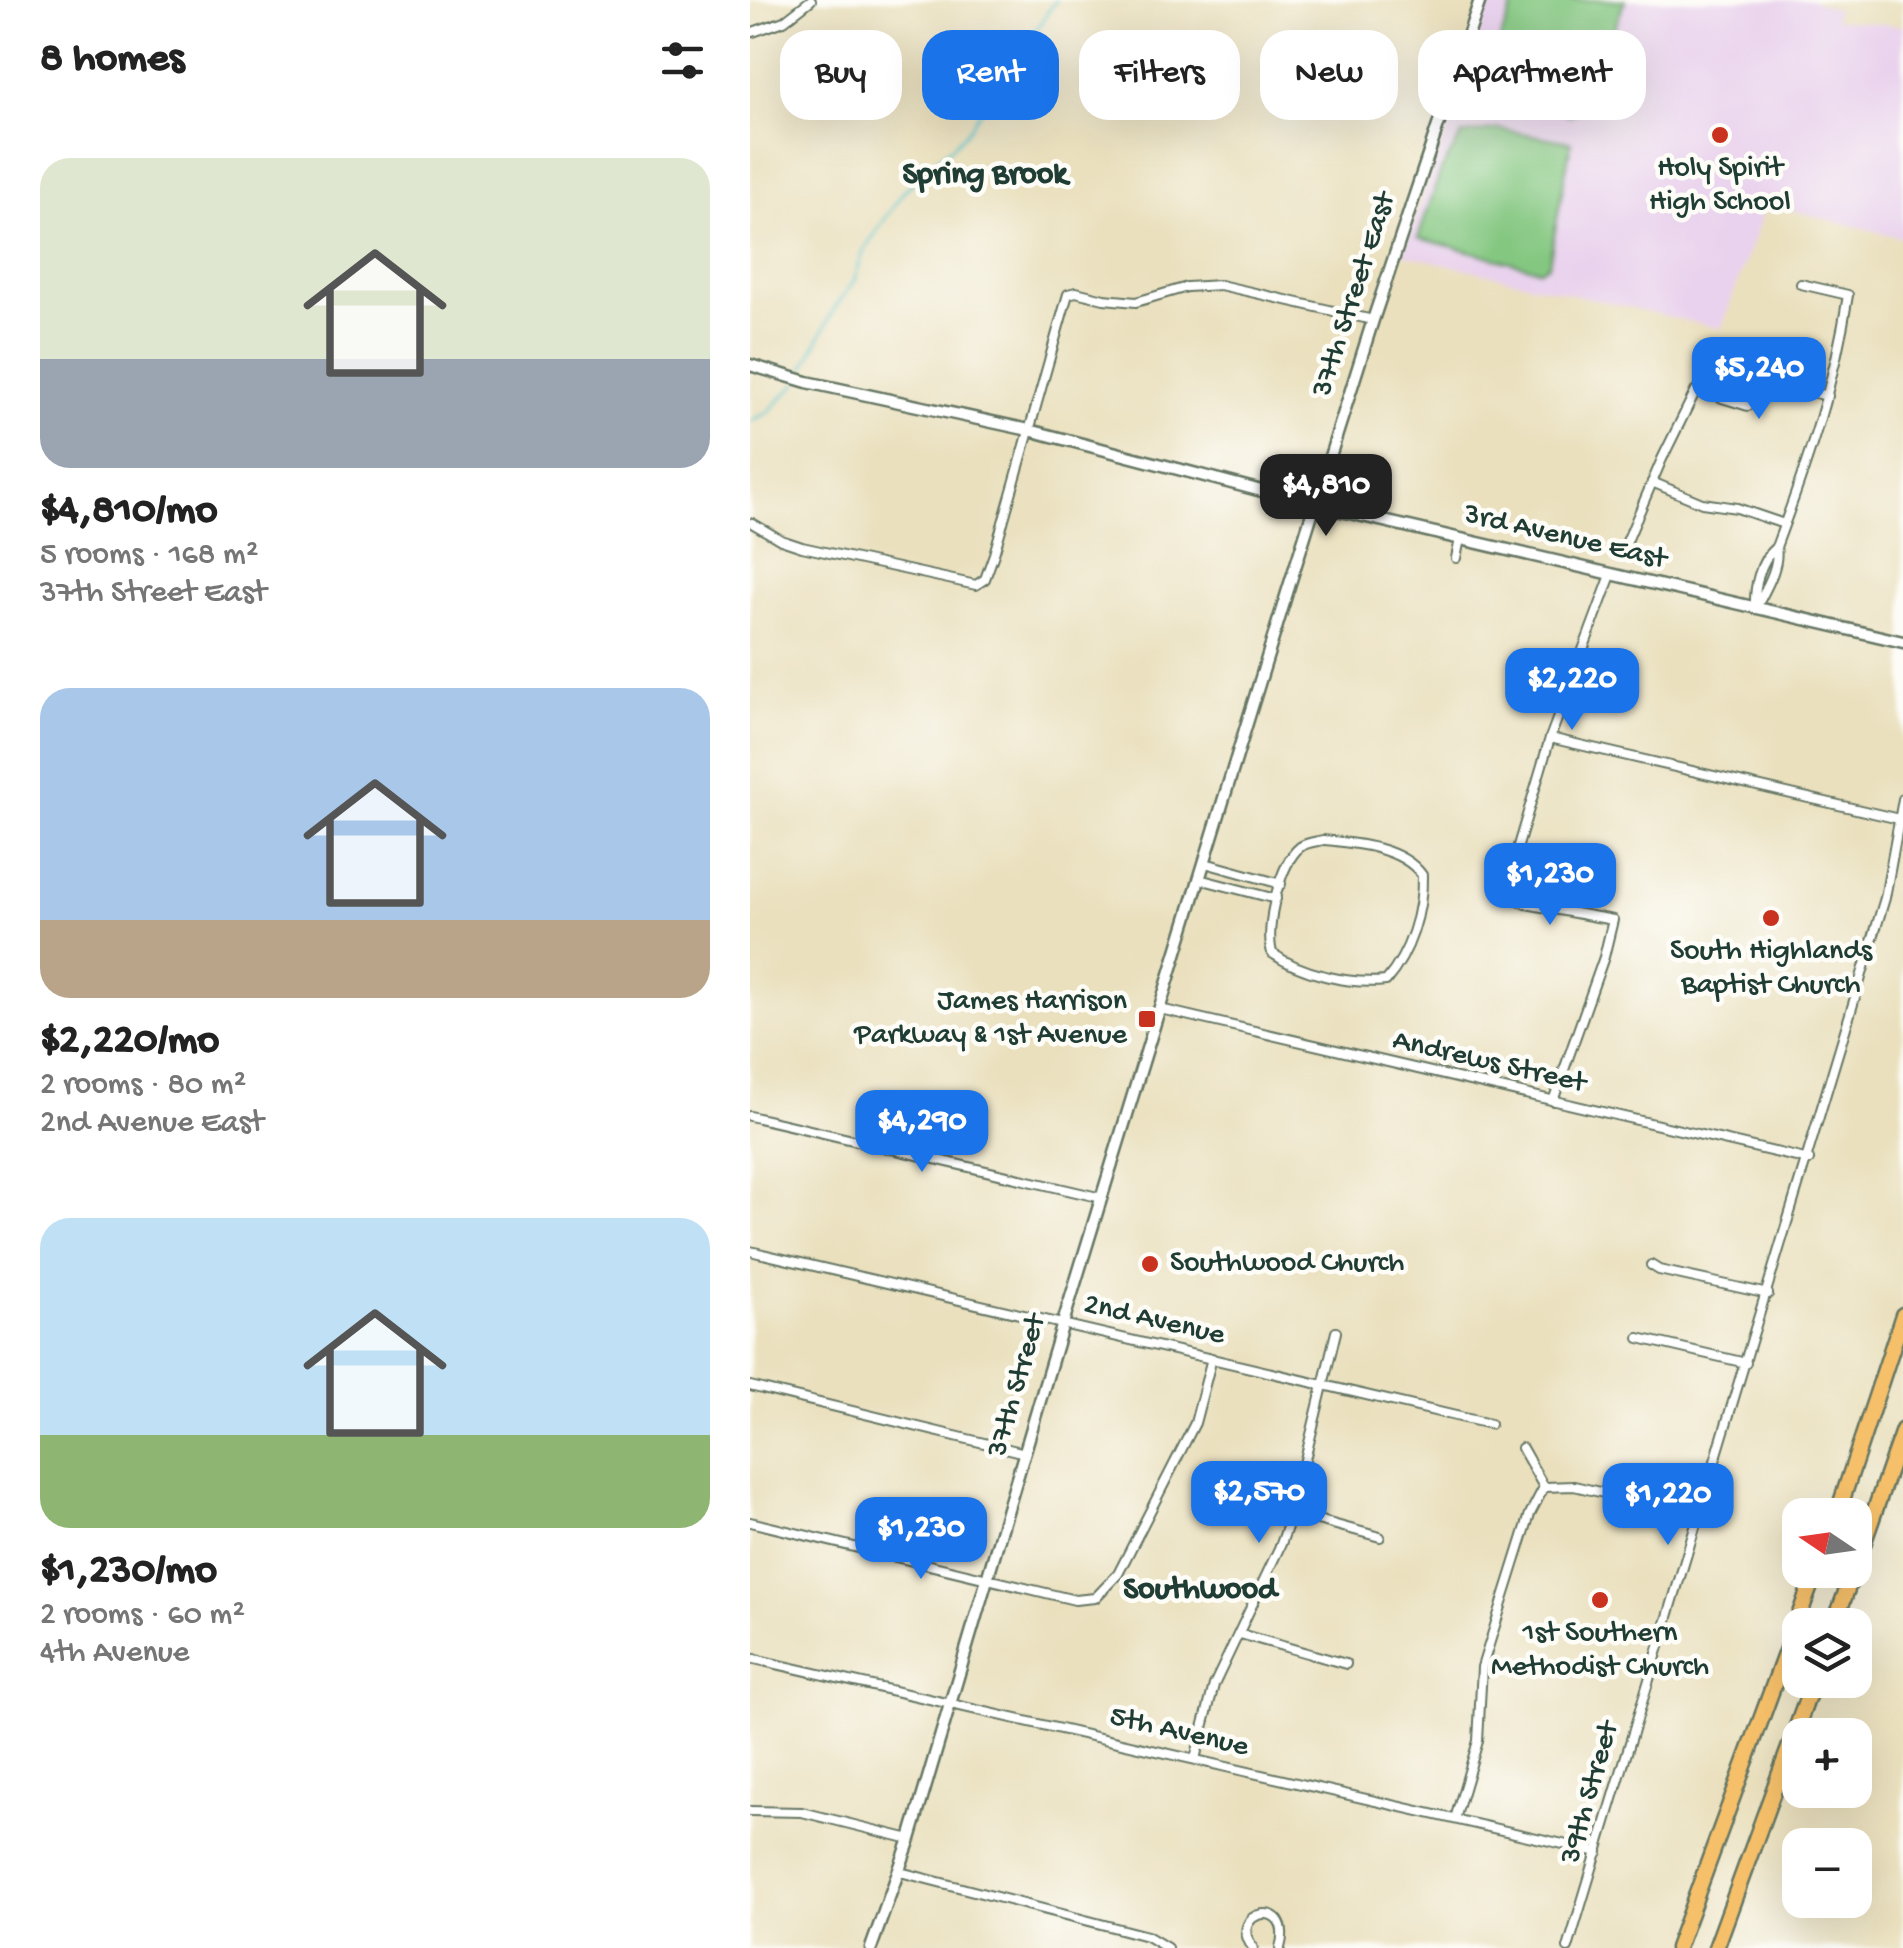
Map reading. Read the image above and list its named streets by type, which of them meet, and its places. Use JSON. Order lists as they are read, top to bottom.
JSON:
{
  "streets": {
    "street": [
      "37th Street East",
      "3rd Avenue East",
      "Andrews Street",
      "2nd Avenue",
      "37th Street",
      "5th Avenue",
      "39th Street"
    ]
  },
  "crossings": [
    ["37th Street East", "3rd Avenue East"],
    ["37th Street East", "Andrews Street"],
    ["37th Street East", "37th Street"],
    ["Andrews Street", "37th Street"],
    ["Andrews Street", "39th Street"],
    ["2nd Avenue", "37th Street"],
    ["37th Street", "5th Avenue"],
    ["5th Avenue", "39th Street"]
  ],
  "districts": ["Spring Brook", "Southwood"],
  "places": {
    "other": [
      "Holy Spirit High School",
      "South Highlands Baptist Church",
      "Southwood Church",
      "1st Southern Methodist Church"
    ],
    "transit": ["James Harrison Parkway & 1st Avenue"]
  },
  "north": "left",
  "page": {
    "heading": "8 homes",
    "chip": [
      "Buy",
      "Rent",
      "Filters",
      "New",
      "Apartment"
    ],
    "list": [
      {
        "name": "$4,810/mo",
        "note": "5 rooms · 168 m² · 37th Street East"
      },
      {
        "name": "$2,220/mo",
        "note": "2 rooms · 80 m² · 2nd Avenue East"
      },
      {
        "name": "$1,230/mo",
        "note": "2 rooms · 60 m² · 4th Avenue"
      }
    ],
    "price": [
      "$5,240",
      "$4,810",
      "$2,220",
      "$1,230",
      "$4,290",
      "$2,570",
      "$1,220",
      "$1,230"
    ],
    "map_buttons": ["+", "−"]
  }
}
